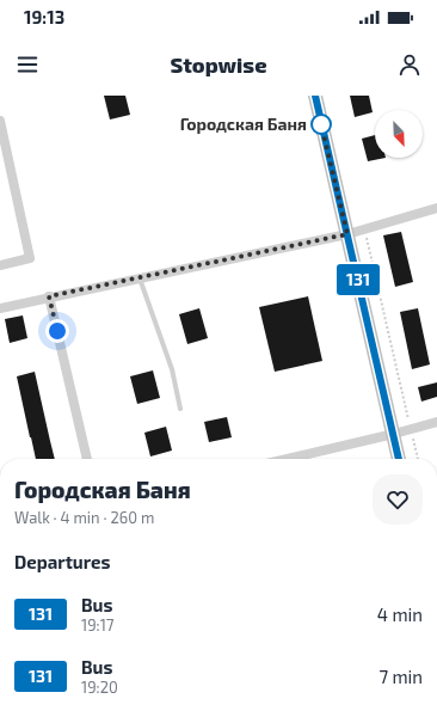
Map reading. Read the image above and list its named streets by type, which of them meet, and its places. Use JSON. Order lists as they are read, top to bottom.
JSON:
{
  "places": ["Городская Баня"],
  "lines": ["bus line 131"],
  "north": "bottom right",
  "page": {
    "status": "19:13",
    "header": "Stopwise",
    "on_map": "131",
    "heading": [
      ["Городская Баня", "Walk · 4 min · 260 m"],
      "Departures"
    ],
    "list": [
      {
        "mark": "131",
        "name": "Bus",
        "note": "19:17",
        "value": "4 min"
      },
      {
        "mark": "131",
        "name": "Bus",
        "note": "19:20",
        "value": "7 min"
      }
    ]
  }
}
